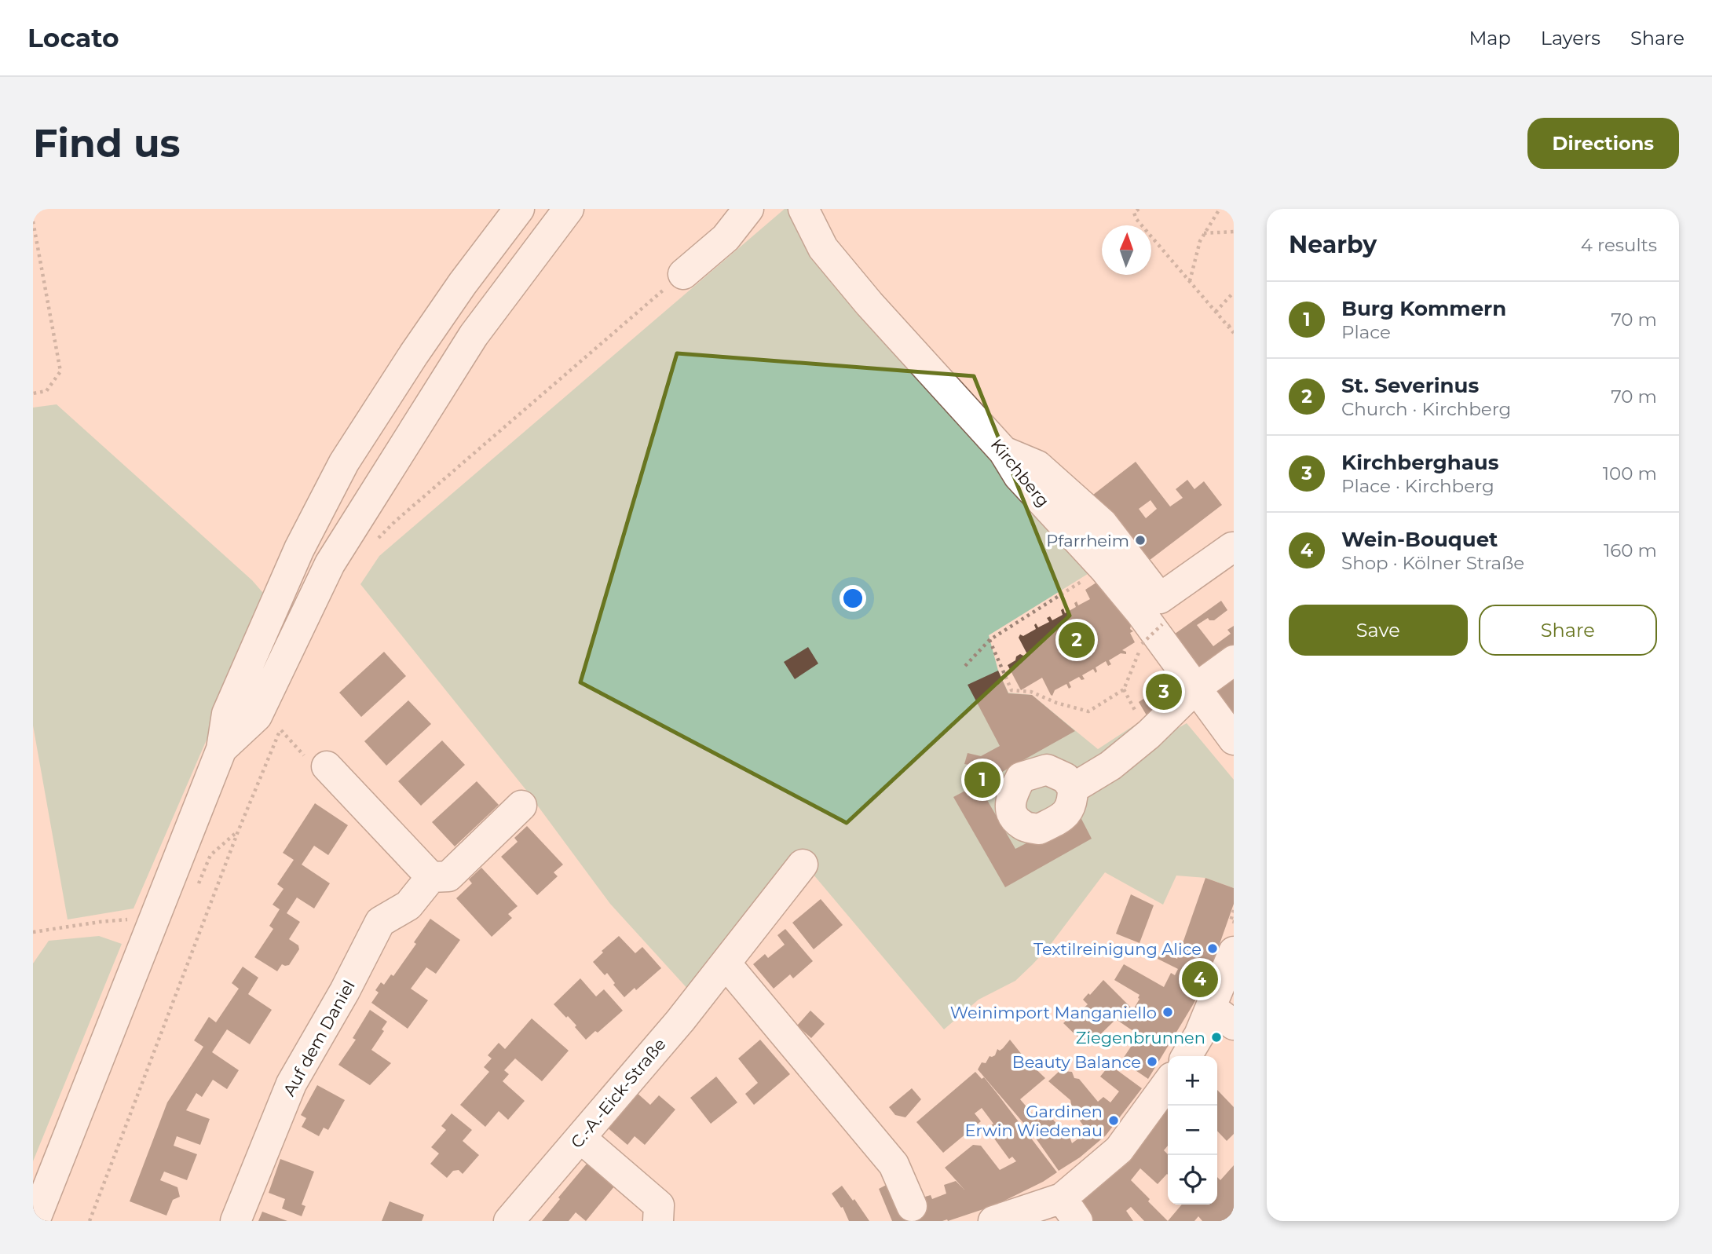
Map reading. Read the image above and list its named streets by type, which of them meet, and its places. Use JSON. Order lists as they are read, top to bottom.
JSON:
{
  "streets": {
    "street": ["Kirchberg", "Auf dem Daniel", "C.-A.-Eick-Straße"]
  },
  "places": [
    "Pfarrheim",
    "Textilreinigung Alice",
    "Weinimport Manganiello",
    "Ziegenbrunnen",
    "Beauty Balance",
    "Gardinen Erwin Wiedenau"
  ],
  "north": "top",
  "page": {
    "header": "Locato",
    "nav": ["Map", "Layers", "Share"],
    "buttons": [
      "Directions",
      ["Save", "Share"]
    ],
    "title": "Find us",
    "heading": ["Nearby", "4 results"],
    "list": [
      {
        "mark": "1",
        "name": "Burg Kommern",
        "note": "Place",
        "value": "70 m"
      },
      {
        "mark": "2",
        "name": "St. Severinus",
        "note": "Church · Kirchberg",
        "value": "70 m"
      },
      {
        "mark": "3",
        "name": "Kirchberghaus",
        "note": "Place · Kirchberg",
        "value": "100 m"
      },
      {
        "mark": "4",
        "name": "Wein-Bouquet",
        "note": "Shop · Kölner Straße",
        "value": "160 m"
      }
    ],
    "pins": [
      "2",
      "3",
      "1",
      "4"
    ],
    "map_buttons": ["+", "−"]
  }
}
